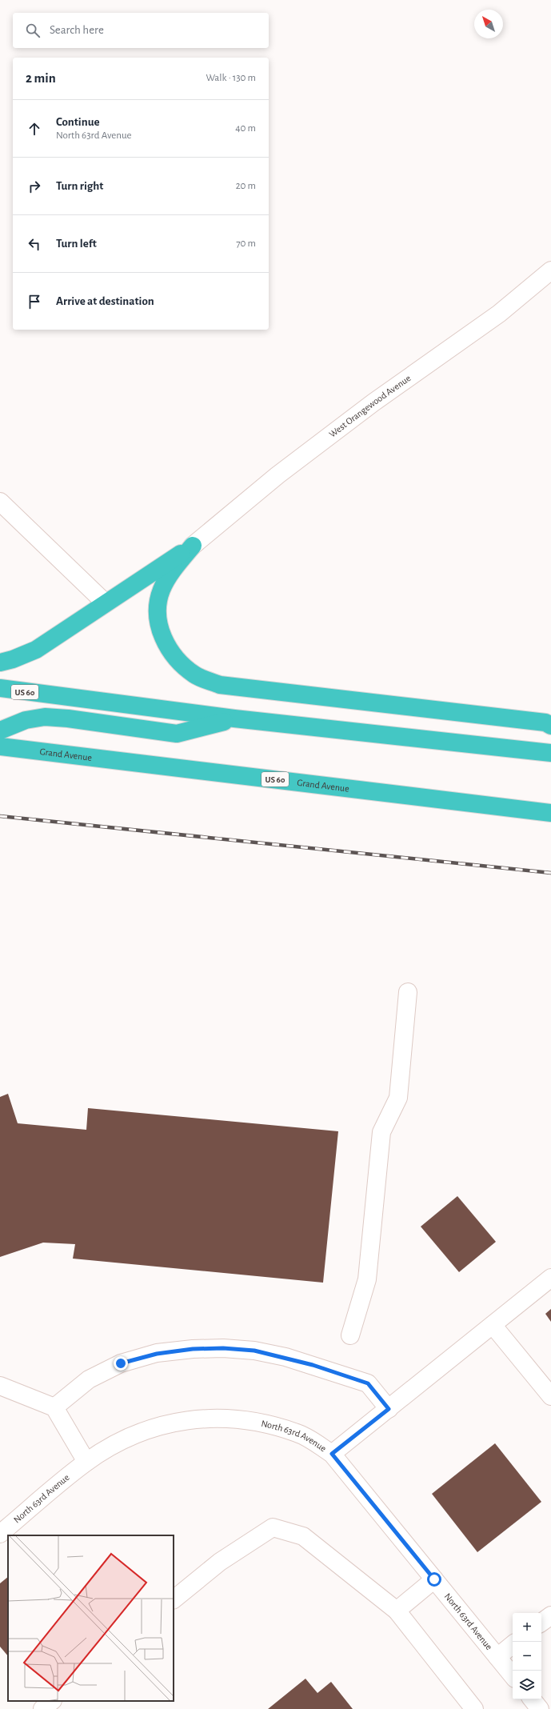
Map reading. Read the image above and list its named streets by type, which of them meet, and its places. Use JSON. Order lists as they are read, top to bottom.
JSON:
{
  "streets": {
    "highway": ["US 60", "Grand Avenue"],
    "street": ["West Orangewood Avenue", "North 63rd Avenue"]
  },
  "north": "top left",
  "page": {
    "search": "Search here",
    "heading": ["2 min", "Walk · 130 m"],
    "list": [
      ["Continue", "North 63rd Avenue", "40 m"],
      ["Turn right", "20 m"],
      ["Turn left", "70 m"],
      "Arrive at destination"
    ],
    "map_buttons": ["+", "−"]
  }
}
